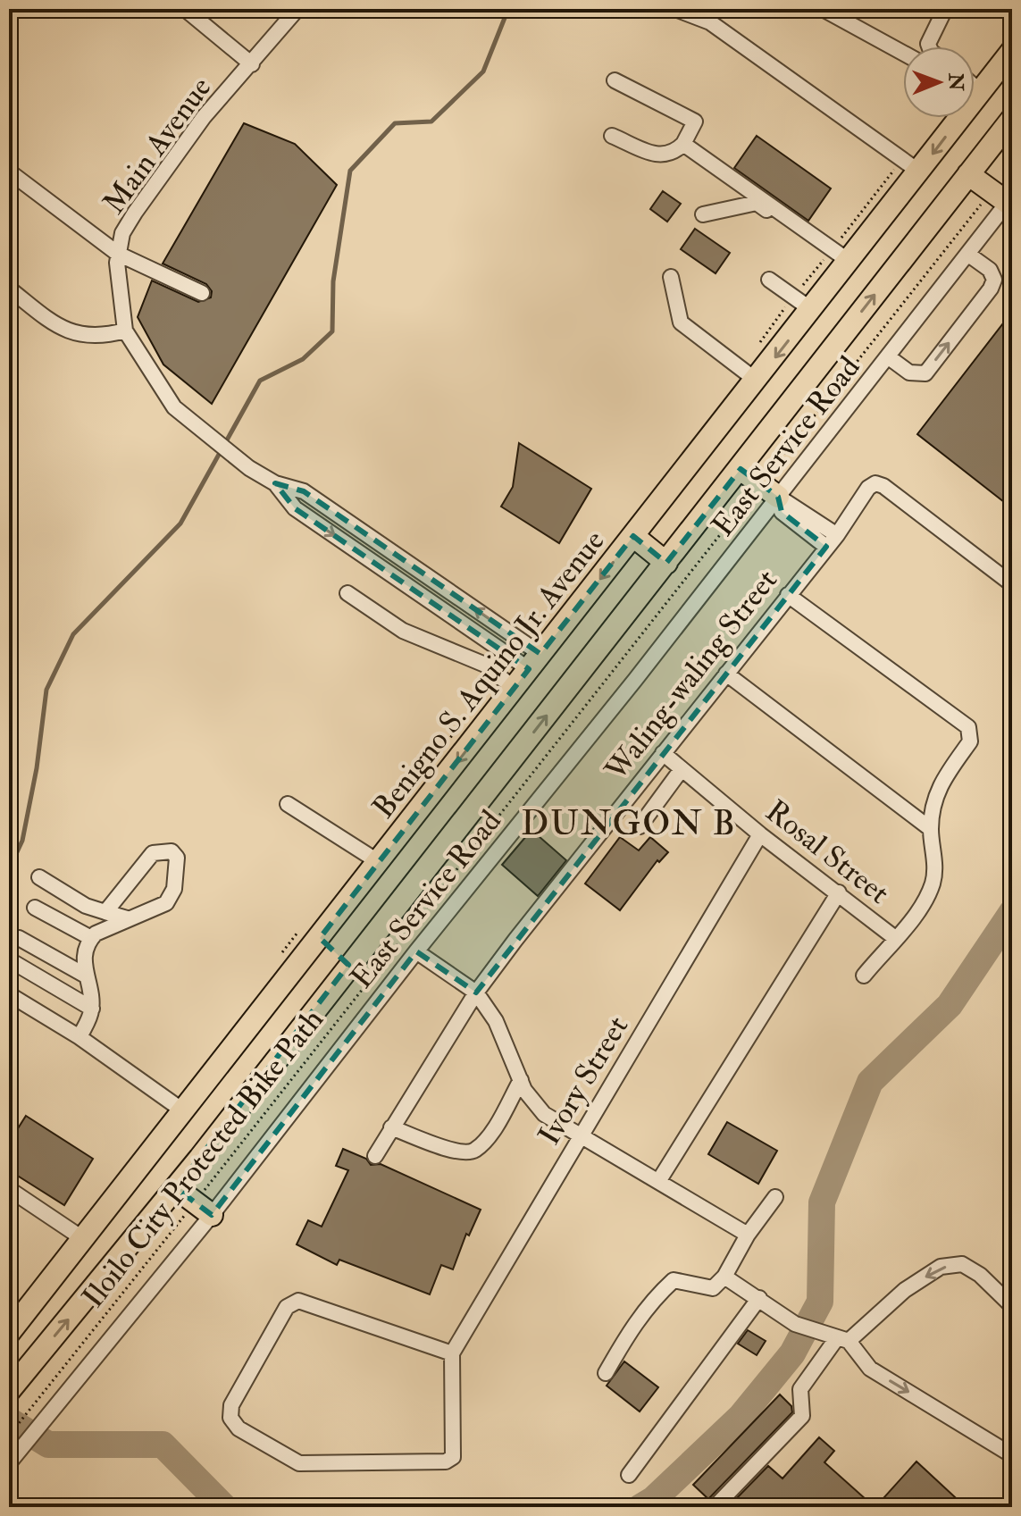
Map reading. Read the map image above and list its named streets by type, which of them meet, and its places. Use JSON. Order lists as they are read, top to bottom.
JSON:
{
  "streets": {
    "highway": ["Benigno S. Aquino Jr. Avenue"],
    "street": [
      "Main Avenue",
      "East Service Road",
      "Waling-waling Street",
      "Rosal Street",
      "Ivory Street"
    ],
    "path": ["Iloilo City Protected Bike Path"]
  },
  "crossings": [
    ["Main Avenue", "Benigno S. Aquino Jr. Avenue"],
    ["East Service Road", "Iloilo City Protected Bike Path"],
    ["Waling-waling Street", "Rosal Street"],
    ["Rosal Street", "Ivory Street"]
  ],
  "districts": ["DUNGON B"],
  "north": "right"
}
